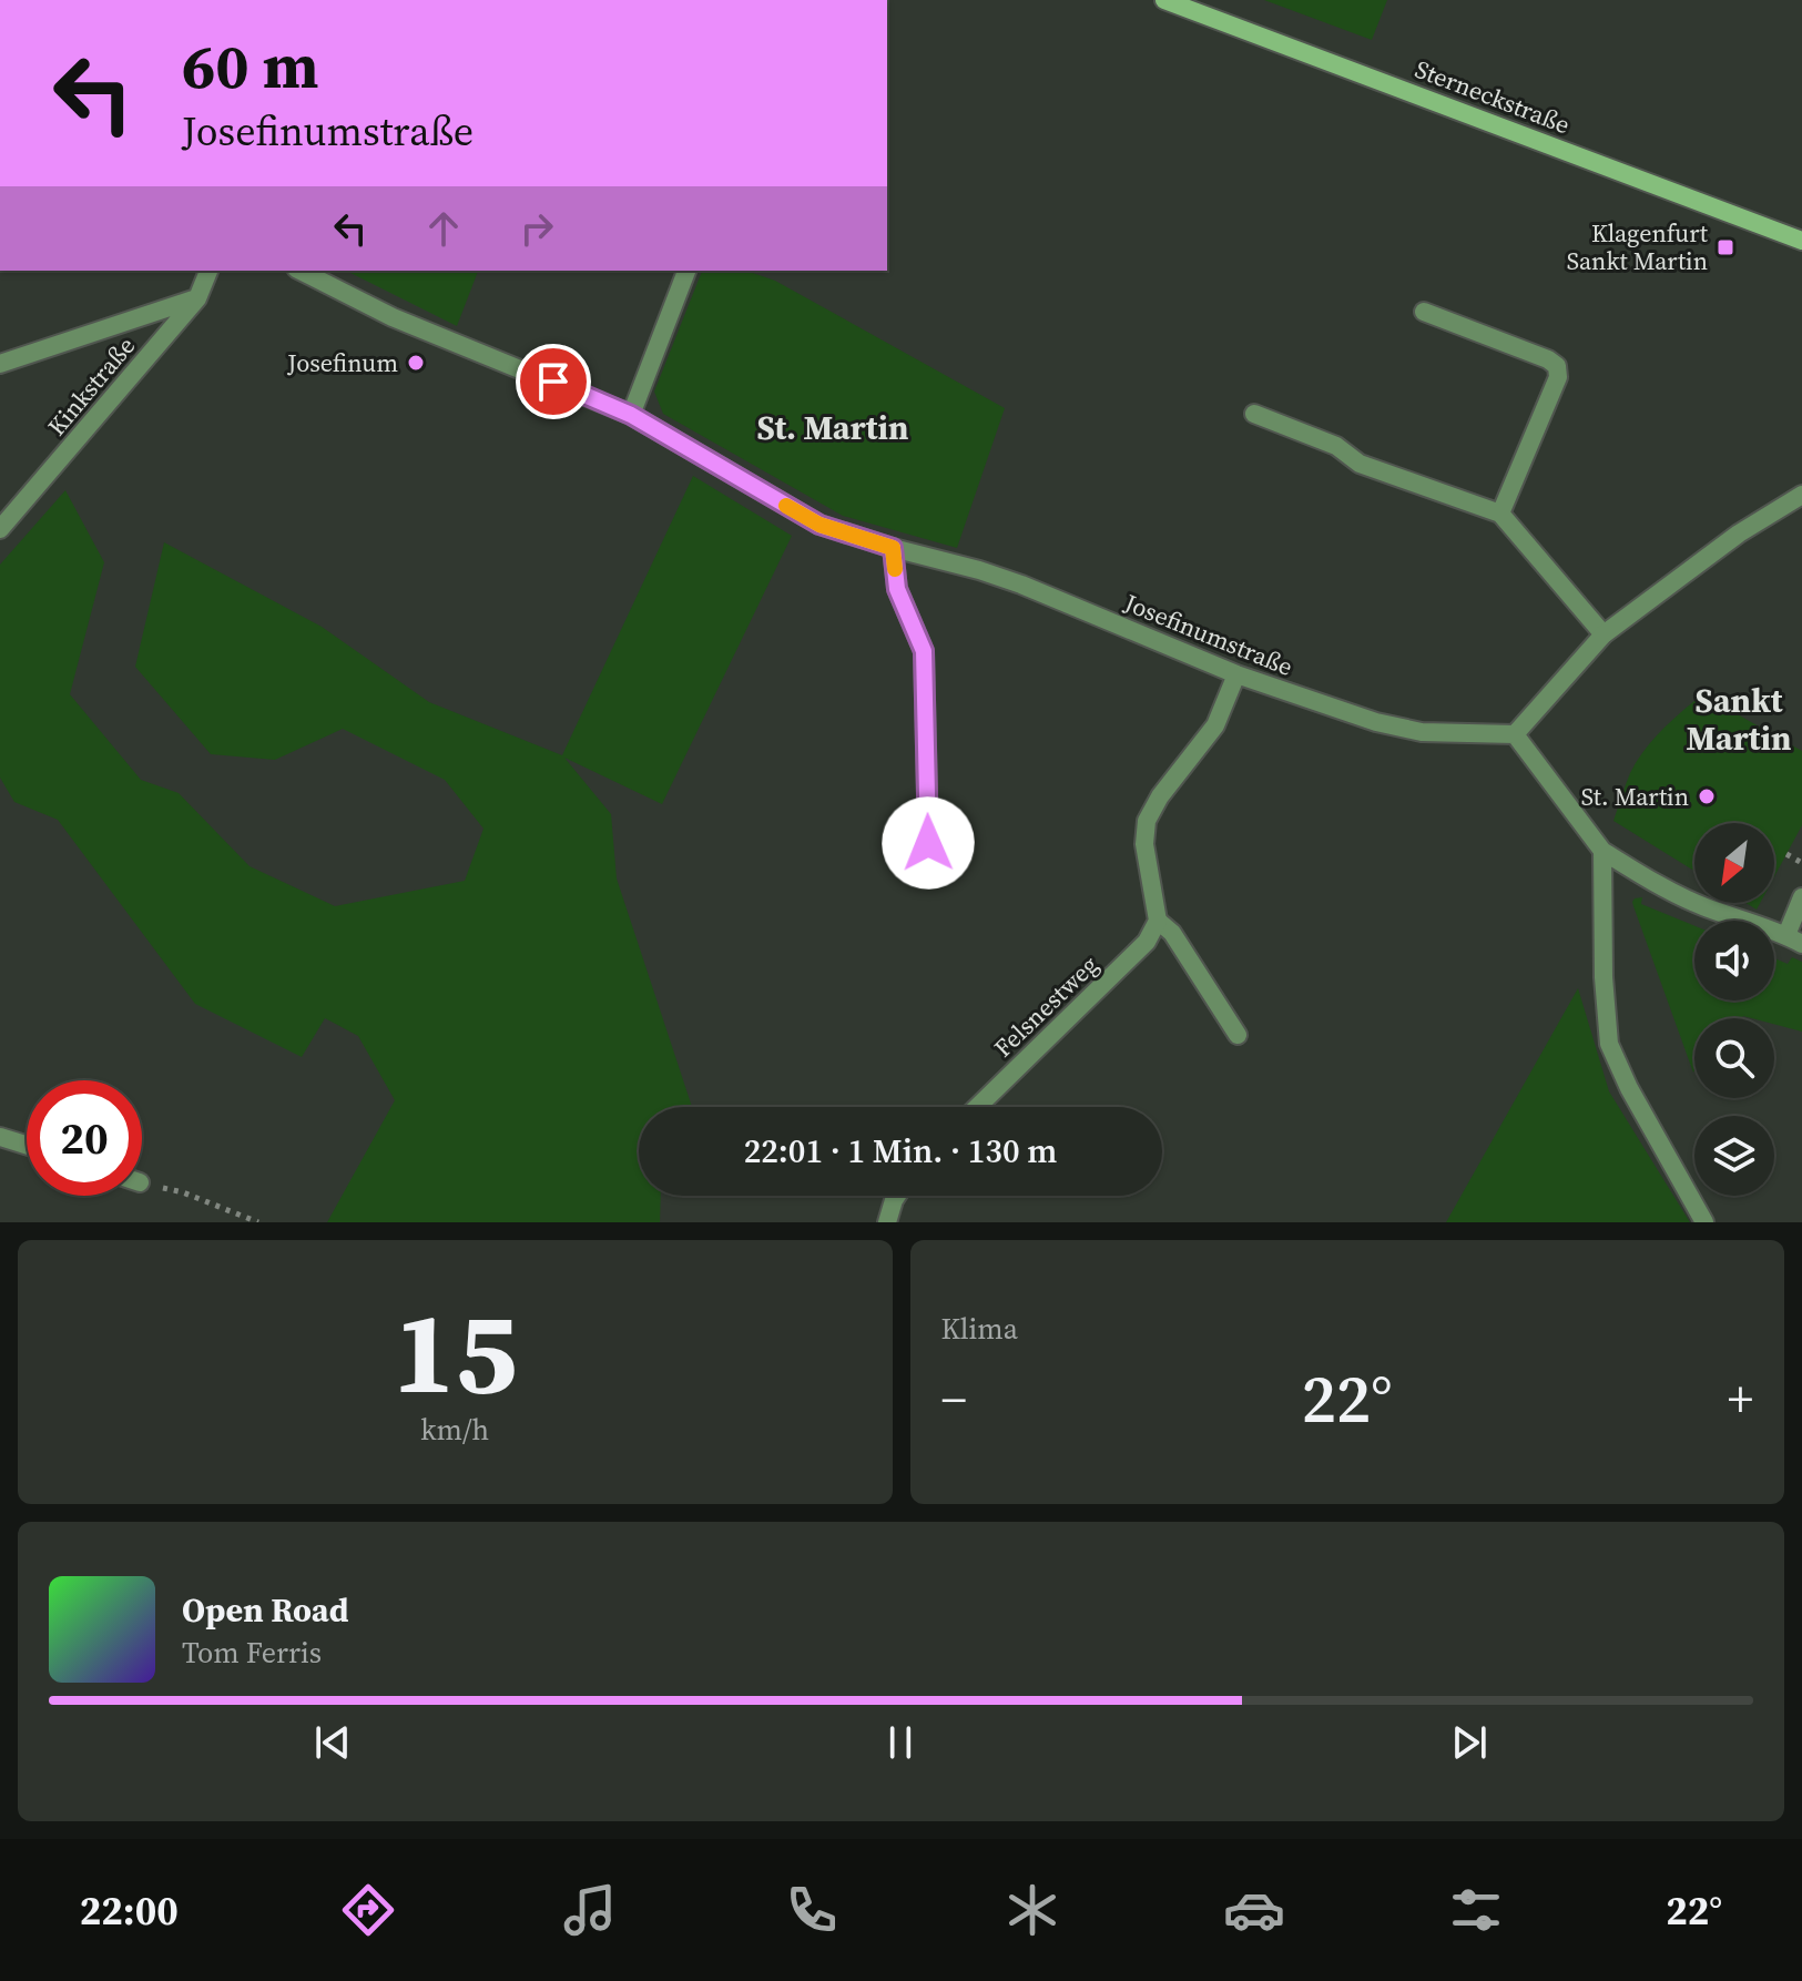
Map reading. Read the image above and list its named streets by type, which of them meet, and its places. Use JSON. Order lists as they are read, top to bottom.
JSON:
{
  "streets": {
    "street": [
      "Sterneckstraße",
      "Kinkstraße",
      "Josefinumstraße",
      "Felsnestweg"
    ]
  },
  "districts": ["St. Martin", "Sankt Martin"],
  "places": {
    "transit": ["Klagenfurt Sankt Martin"],
    "other": ["Josefinum", "St. Martin"]
  },
  "north": "bottom left",
  "page": {
    "turn": ["60 m", "Josefinumstraße"],
    "limit": "20",
    "trip": "22:01 · 1 Min. · 130 m",
    "tile": [
      ["15", "km/h"],
      "Klima"
    ],
    "heat": ["−", "22°", "+"],
    "song": ["Open Road", "Tom Ferris"],
    "tabs": ["22:00", "22°"]
  }
}
